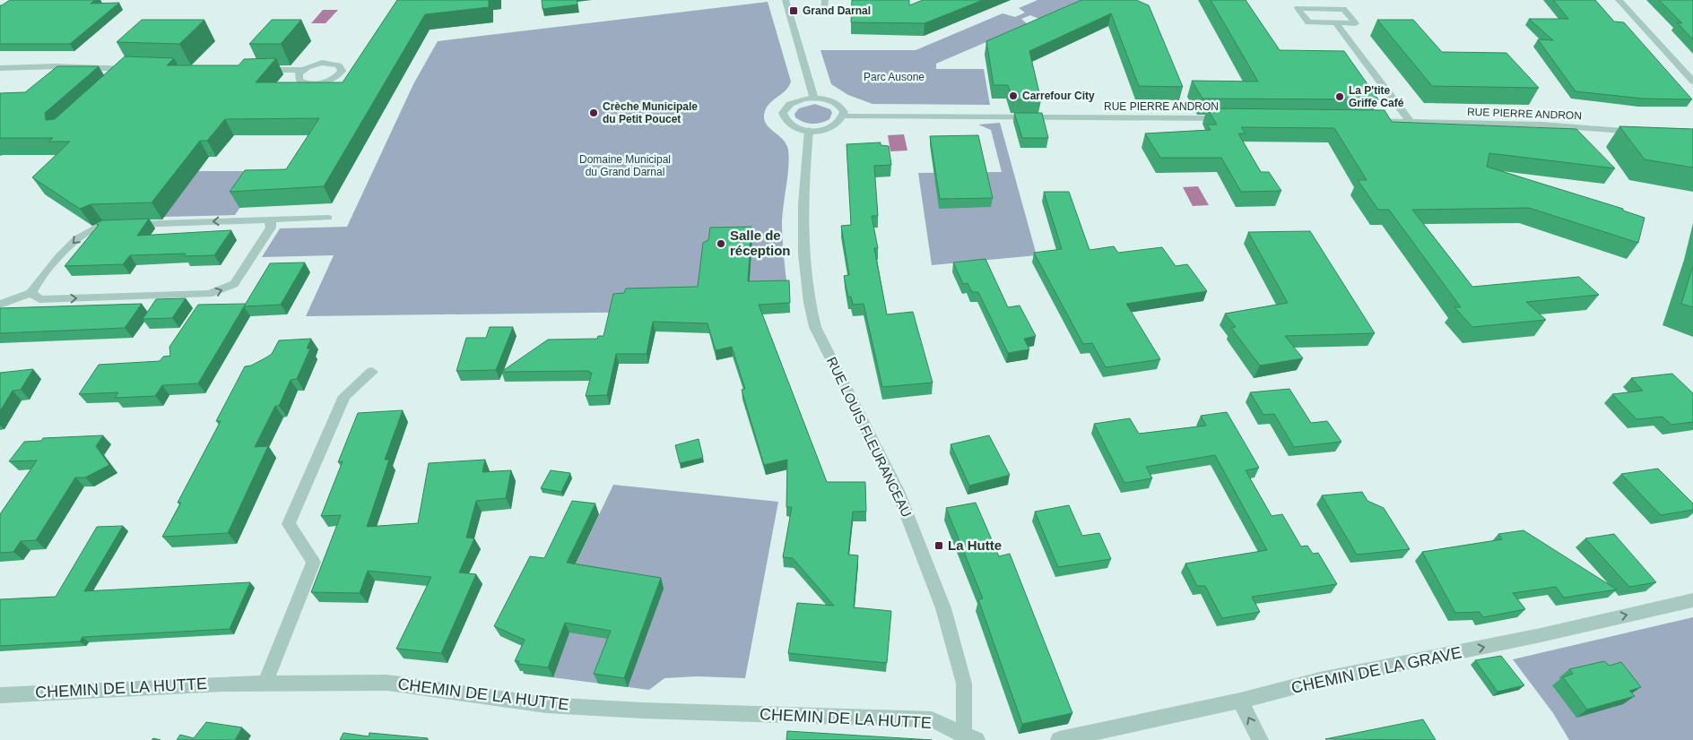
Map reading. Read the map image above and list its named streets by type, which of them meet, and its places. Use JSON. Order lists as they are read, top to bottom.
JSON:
{
  "streets": {
    "street": [
      "RUE PIERRE ANDRON",
      "RUE LOUIS FLEURANCEAU",
      "CHEMIN DE LA GRAVE",
      "CHEMIN DE LA HUTTE"
    ]
  },
  "crossings": [
    ["RUE LOUIS FLEURANCEAU", "CHEMIN DE LA HUTTE"]
  ],
  "one_way": ["CHEMIN DE LA GRAVE"],
  "parks": ["Parc Ausone", "Domaine Municipal du Grand Darnal"],
  "places": {
    "transit": ["Grand Darnal", "La Hutte"],
    "other": [
      "Carrefour City",
      "La P'tite Griffe Café",
      "Crèche Municipale du Petit Poucet",
      "Salle de réception"
    ]
  }
}
